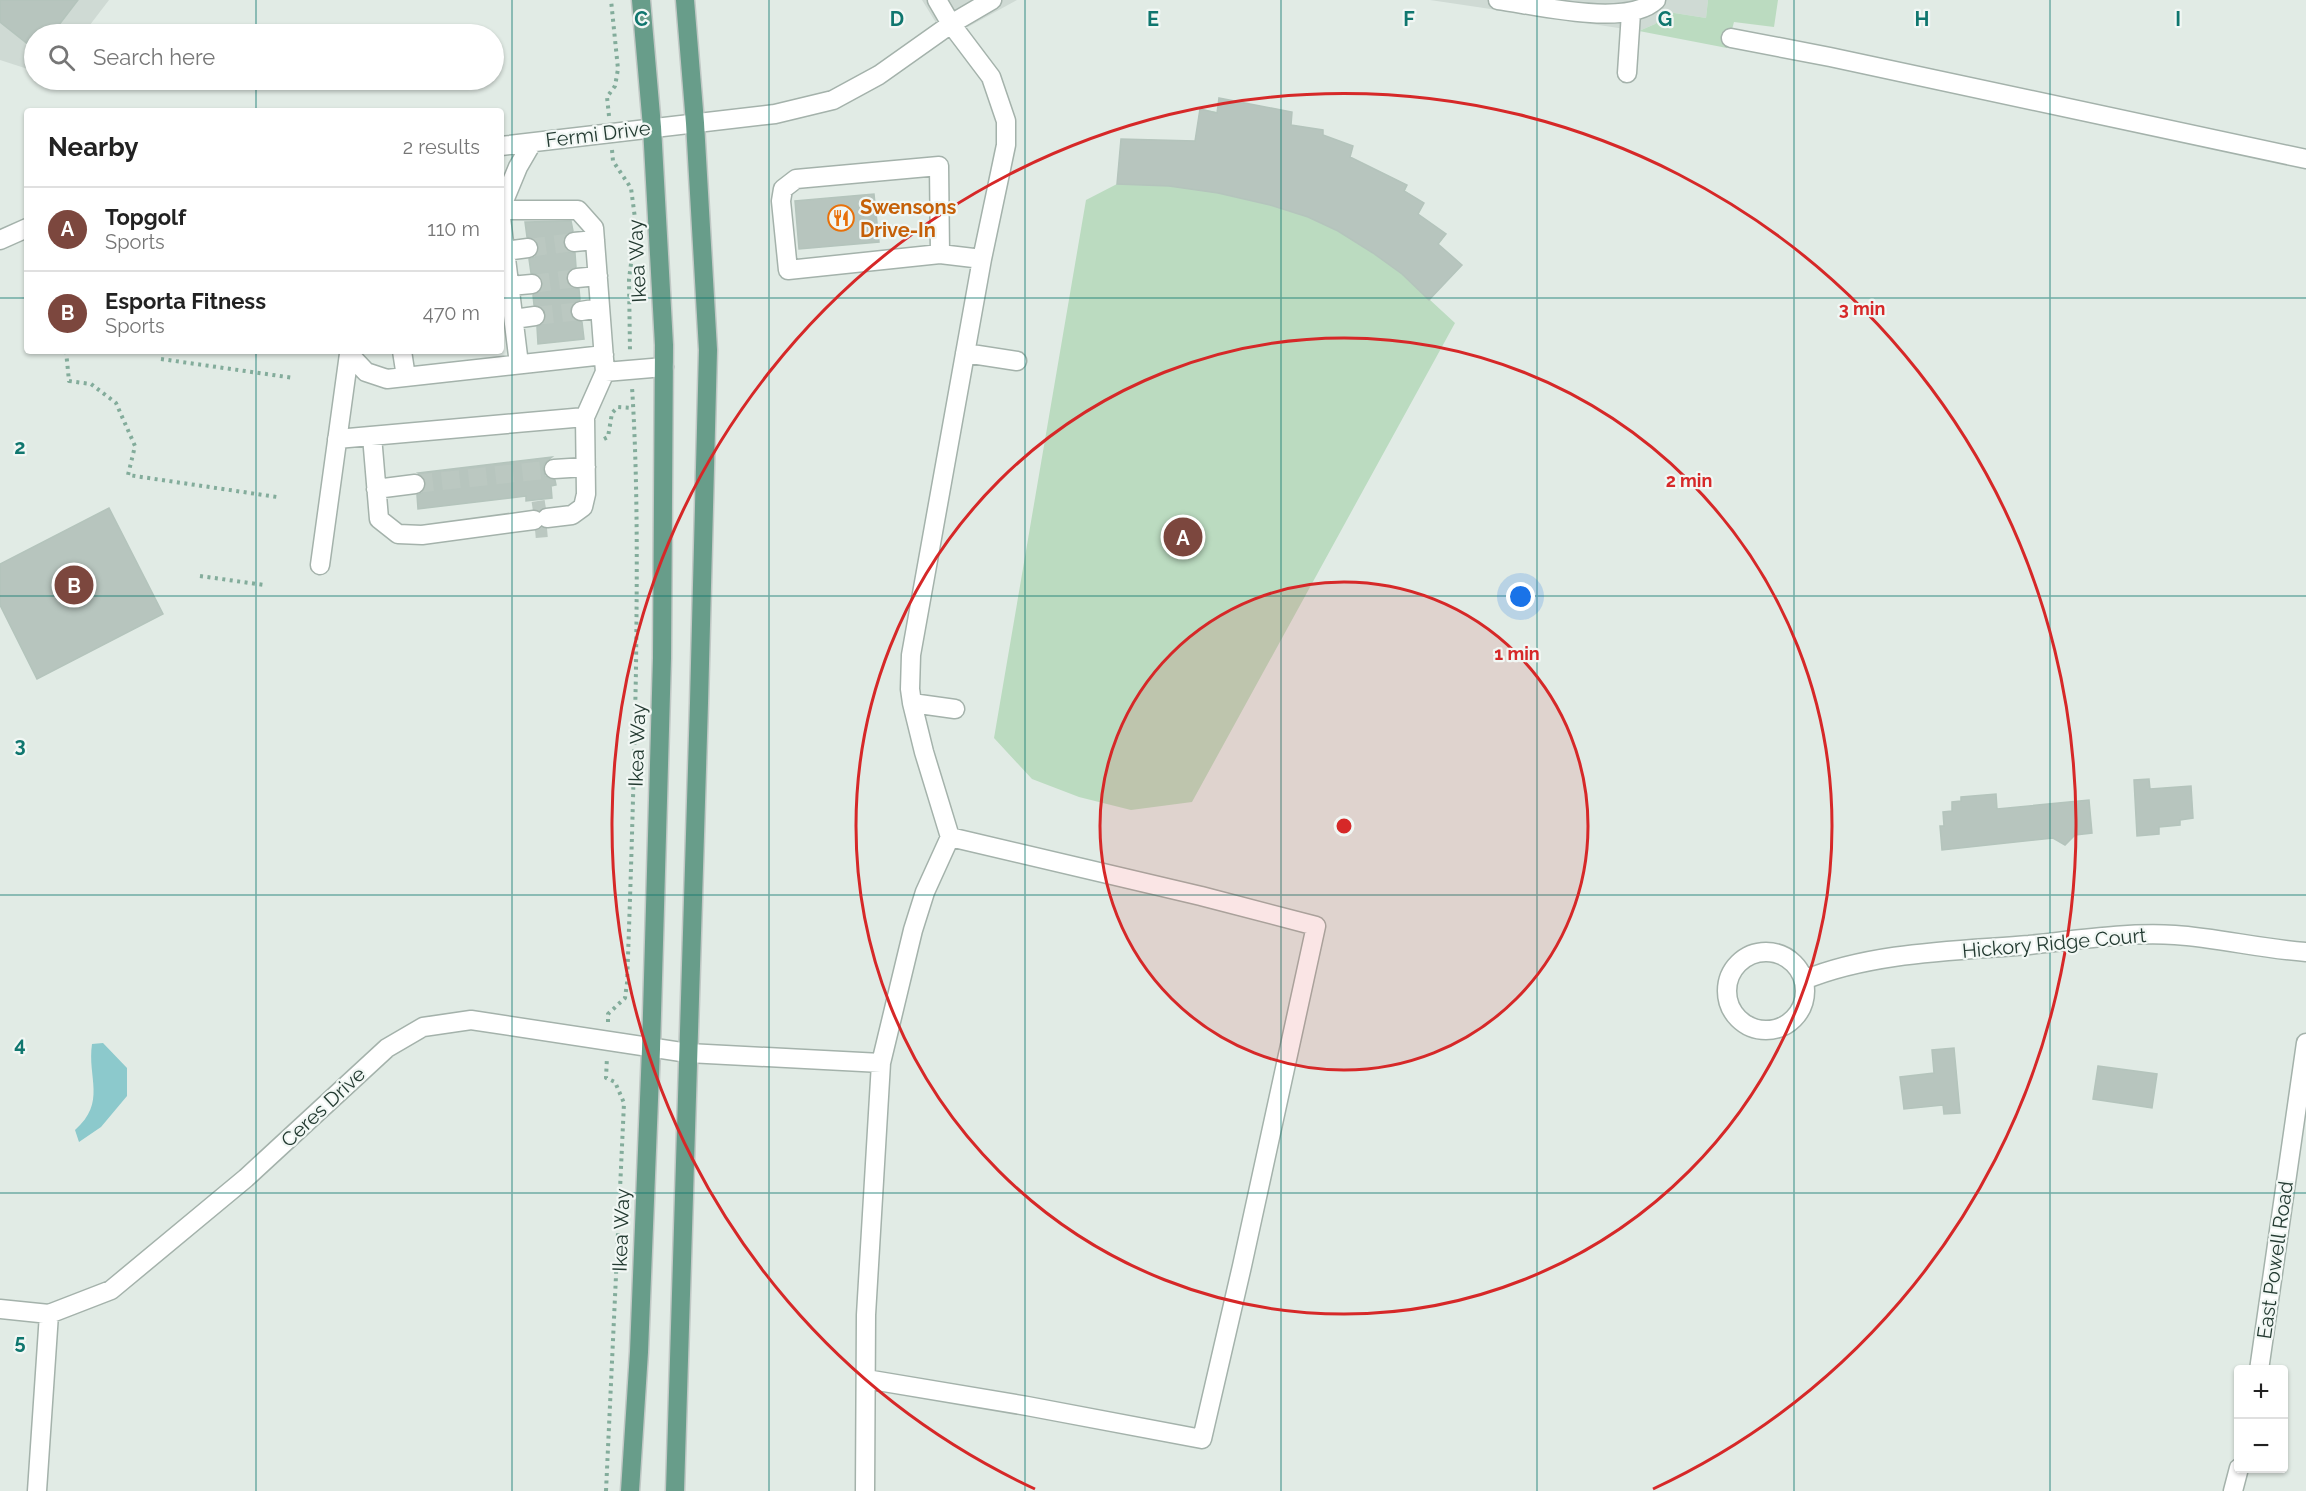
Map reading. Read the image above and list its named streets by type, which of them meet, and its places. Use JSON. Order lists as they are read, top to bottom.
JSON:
{
  "streets": {
    "main road": ["Ikea Way"],
    "street": [
      "Fermi Drive",
      "Hickory Ridge Court",
      "Ceres Drive",
      "East Powell Road"
    ]
  },
  "crossings": [
    ["Fermi Drive", "Ikea Way"],
    ["Ikea Way", "Ceres Drive"]
  ],
  "places": {
    "restaurant": ["Swensons Drive-In"]
  },
  "page": {
    "search": "Search here",
    "heading": ["Nearby", "2 results"],
    "list": [
      {
        "mark": "A",
        "name": "Topgolf",
        "note": "Sports",
        "value": "110 m"
      },
      {
        "mark": "B",
        "name": "Esporta Fitness",
        "note": "Sports",
        "value": "470 m"
      }
    ],
    "pins": ["A", "B"],
    "map_buttons": ["+", "−"]
  },
  "grid": {
    "columns": [
      "C",
      "D",
      "E",
      "F",
      "G",
      "H",
      "I"
    ],
    "rows": [
      "2",
      "3",
      "4",
      "5"
    ]
  },
  "rings": ["3 min", "2 min", "1 min"]
}
